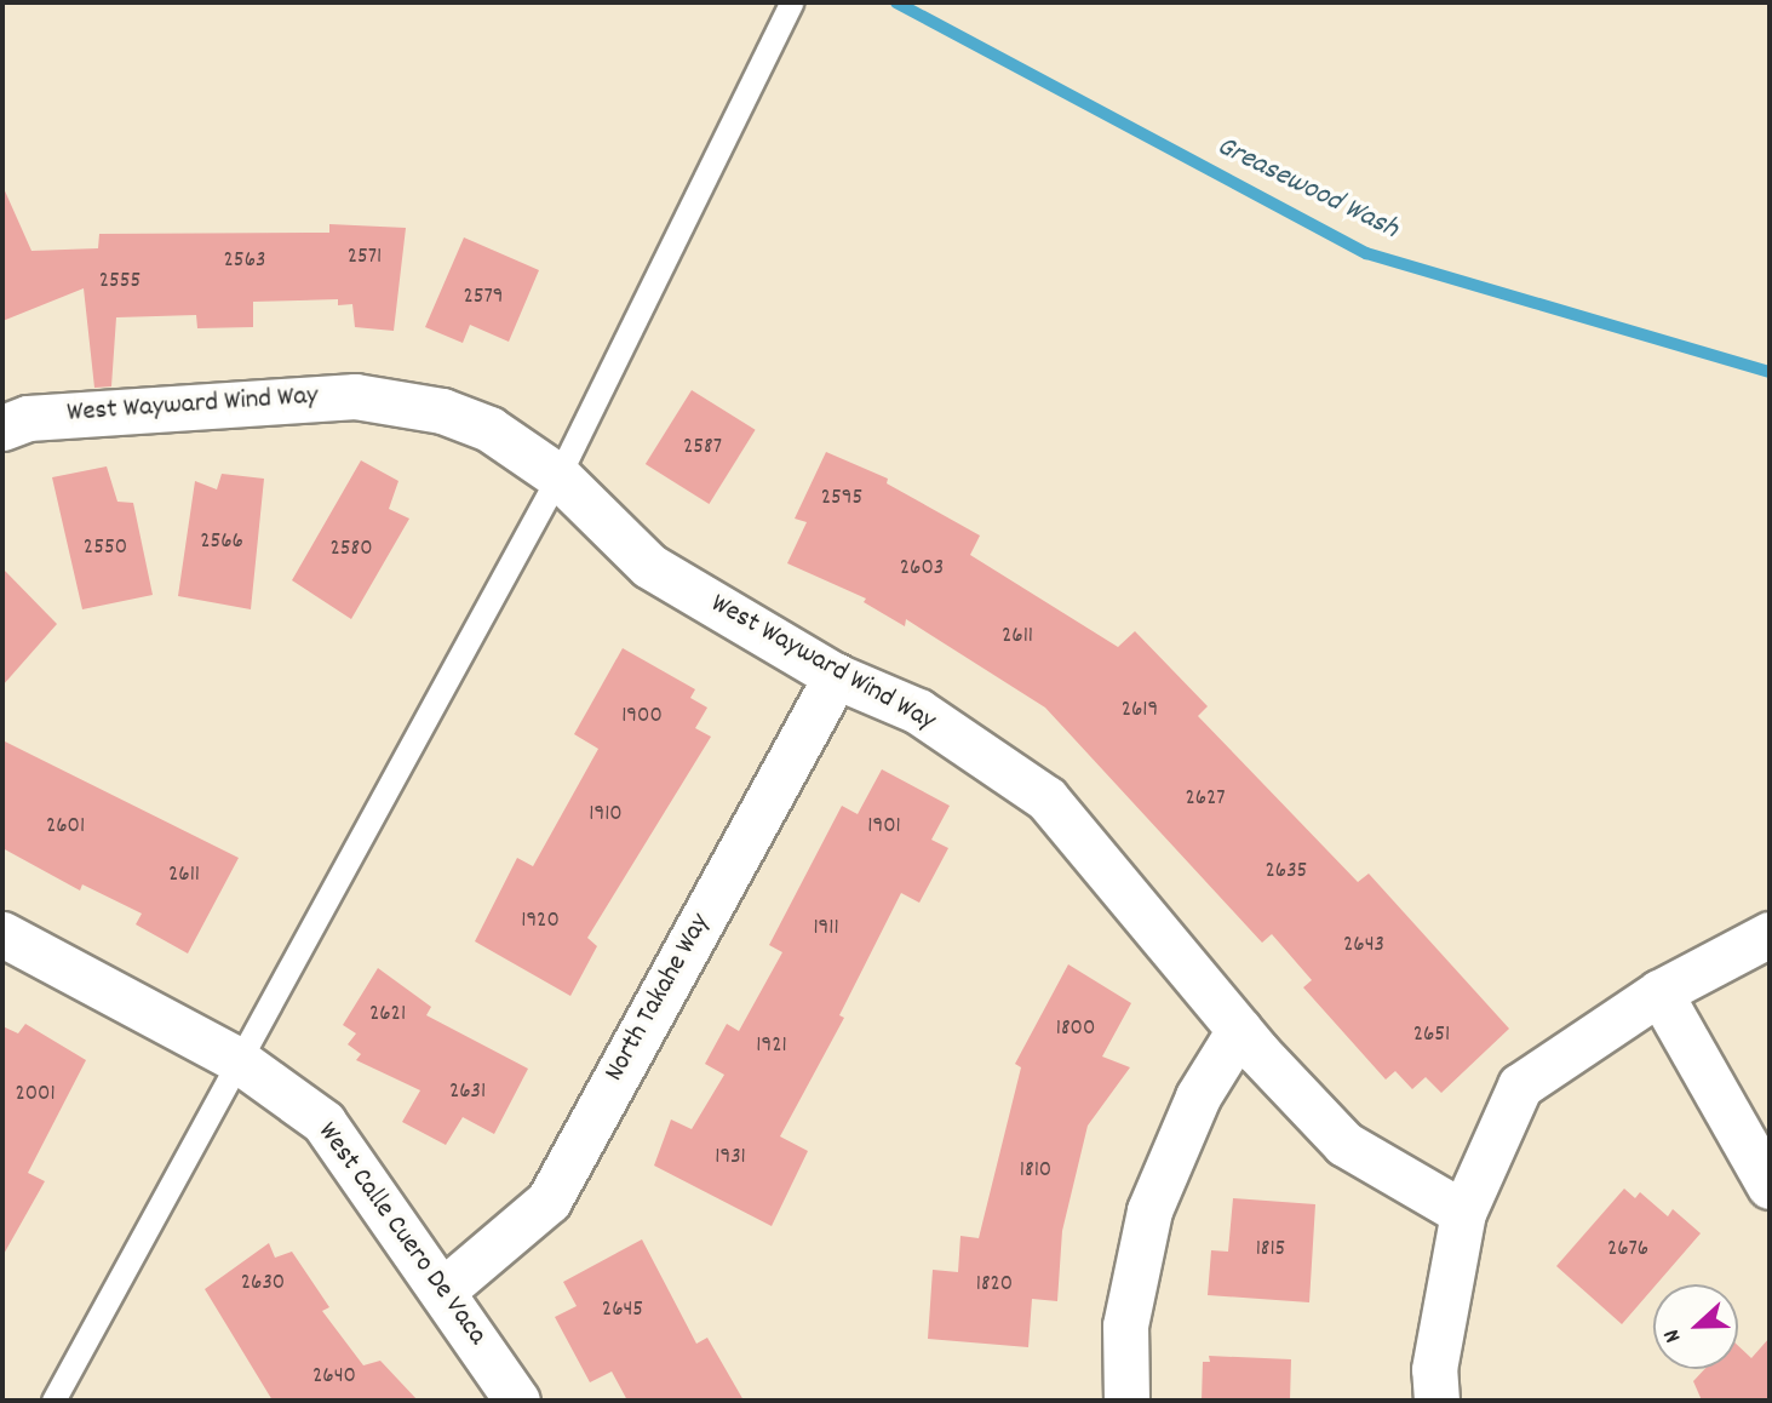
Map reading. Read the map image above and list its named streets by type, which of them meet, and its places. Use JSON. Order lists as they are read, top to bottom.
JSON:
{
  "streets": {
    "street": ["West Wayward Wind Way", "North Takahe Way", "West Calle Cuero De Vaca"]
  },
  "crossings": [
    ["West Wayward Wind Way", "North Takahe Way"],
    ["North Takahe Way", "West Calle Cuero De Vaca"]
  ],
  "water": ["Greasewood Wash"],
  "house_numbers": [
    "2571",
    "2563",
    "2555",
    "2579",
    "2587",
    "2595",
    "2566",
    "2550",
    "2580",
    "2603",
    "2611",
    "2619",
    "1900",
    "2627",
    "1910",
    "2601",
    "1901",
    "2635",
    "2611",
    "1920",
    "1911",
    "2643",
    "2621",
    "1800",
    "2651",
    "1921",
    "2631",
    "2001",
    "1931",
    "1810",
    "1815",
    "2676",
    "2630",
    "1820",
    "2645",
    "2640"
  ],
  "north": "left"
}
